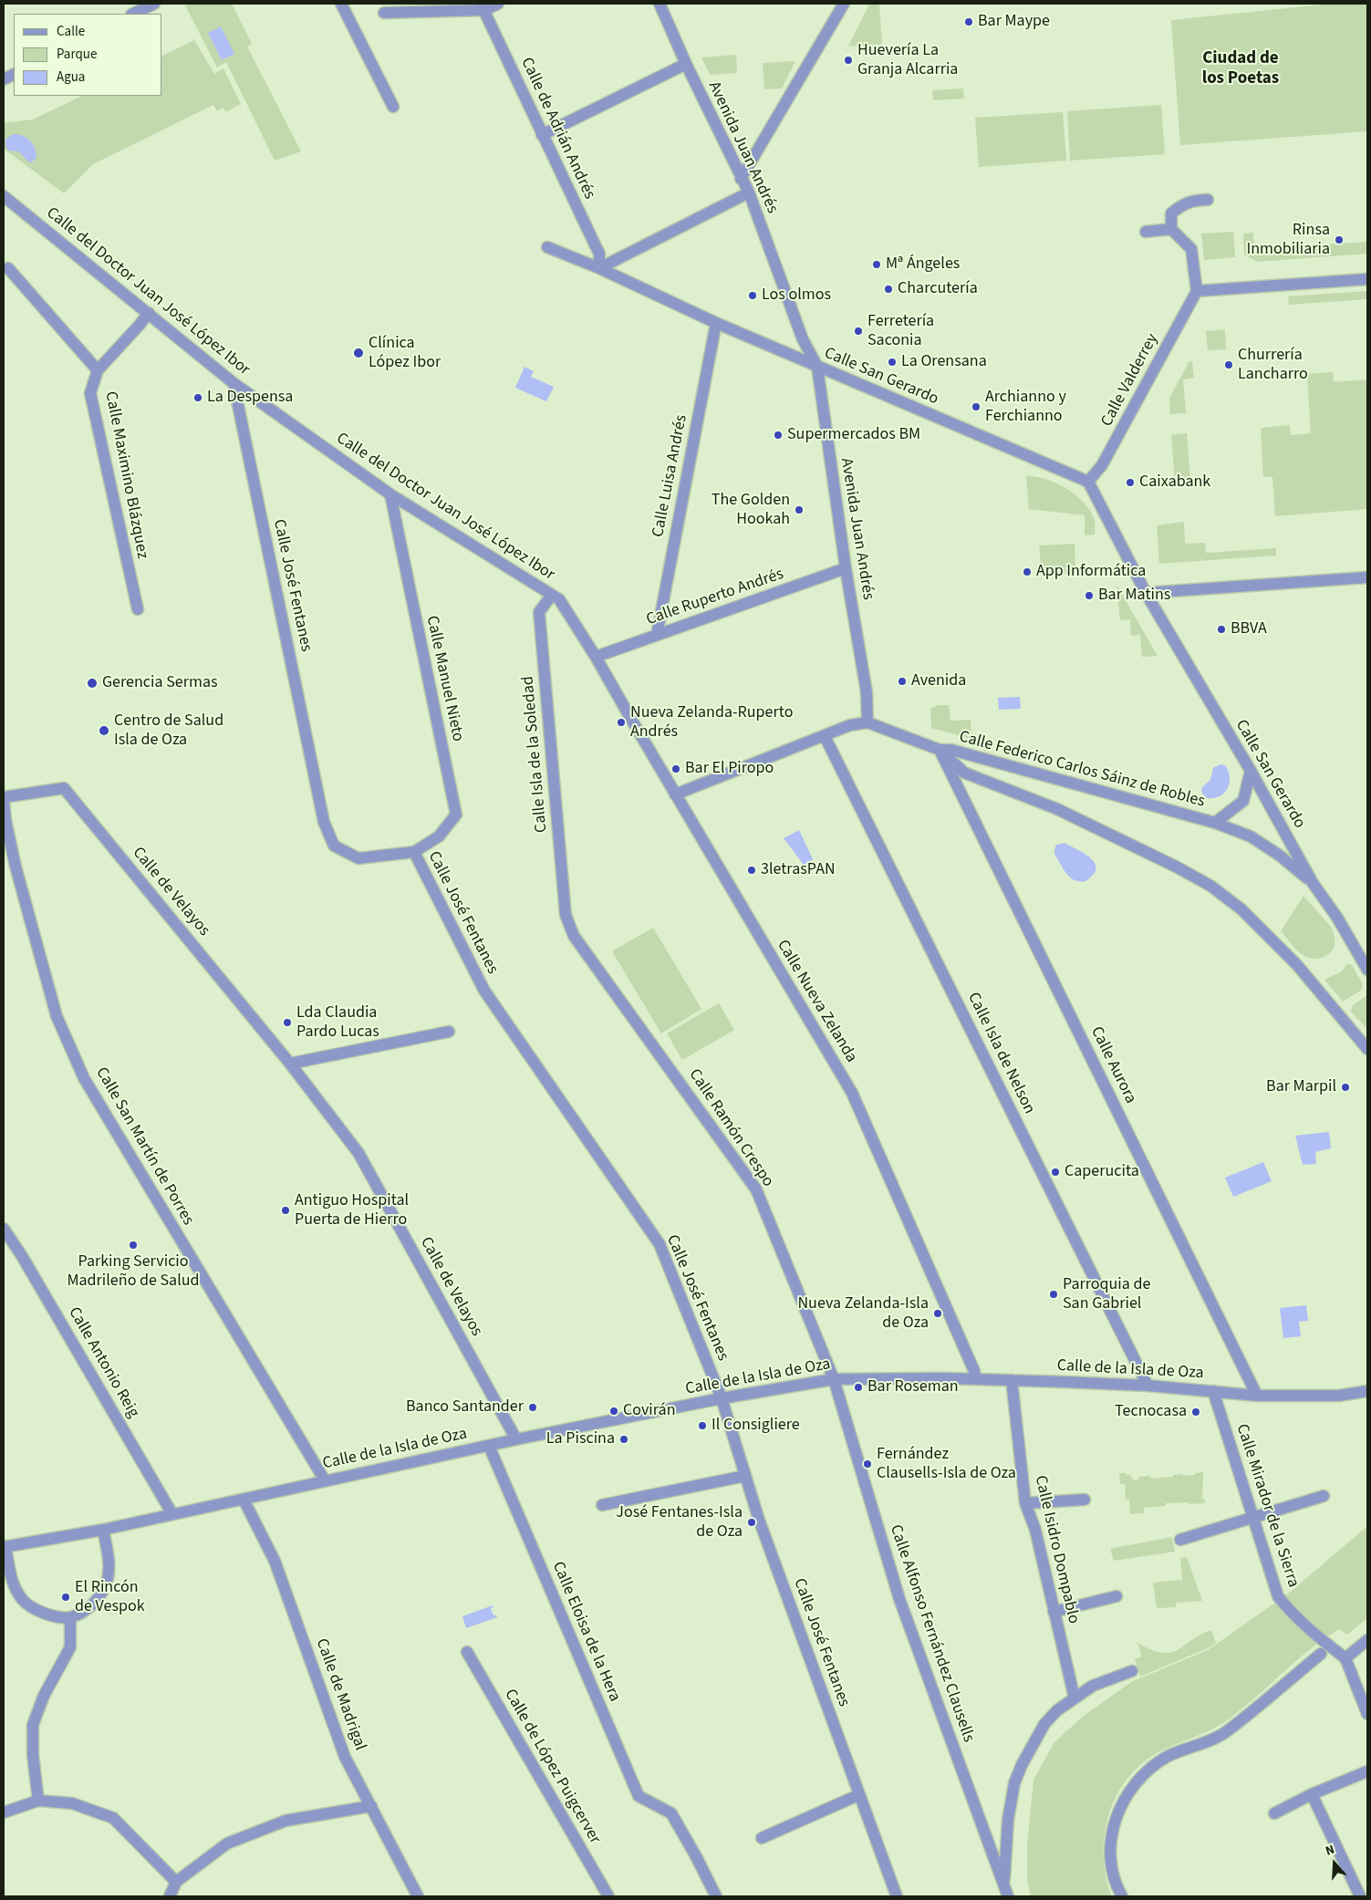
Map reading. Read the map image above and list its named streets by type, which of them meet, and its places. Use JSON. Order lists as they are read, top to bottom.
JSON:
{
  "streets": {
    "street": [
      "Calle de Adrián Andrés",
      "Avenida Juan Andrés",
      "Calle del Doctor Juan José López Ibor",
      "Calle San Gerardo",
      "Calle Valderrey",
      "Calle Maximino Blázquez",
      "Calle Luisa Andrés",
      "Calle José Fentanes",
      "Calle Ruperto Andrés",
      "Calle Manuel Nieto",
      "Calle Isla de la Soledad",
      "Calle Federico Carlos Sáinz de Robles",
      "Calle de Velayos",
      "Calle Nueva Zelanda",
      "Calle Isla de Nelson",
      "Calle Aurora",
      "Calle Ramón Crespo",
      "Calle San Martín de Porres",
      "Calle Antonio Reig",
      "Calle de la Isla de Oza",
      "Calle Mirador de la Sierra",
      "Calle Isidro Dompablo",
      "Calle Eloisa de la Hera",
      "Calle Alfonso Fernández Clausells",
      "Calle de Madrigal",
      "Calle de López Puigcerver"
    ]
  },
  "crossings": [
    ["Calle de Adrián Andrés", "Calle San Gerardo"],
    ["Avenida Juan Andrés", "Calle San Gerardo"],
    ["Avenida Juan Andrés", "Calle Ruperto Andrés"],
    ["Avenida Juan Andrés", "Calle Federico Carlos Sáinz de Robles"],
    ["Calle del Doctor Juan José López Ibor", "Calle Maximino Blázquez"],
    ["Calle del Doctor Juan José López Ibor", "Calle José Fentanes"],
    ["Calle del Doctor Juan José López Ibor", "Calle Ruperto Andrés"],
    ["Calle del Doctor Juan José López Ibor", "Calle Manuel Nieto"],
    ["Calle del Doctor Juan José López Ibor", "Calle Isla de la Soledad"],
    ["Calle del Doctor Juan José López Ibor", "Calle Nueva Zelanda"],
    ["Calle San Gerardo", "Calle Valderrey"],
    ["Calle San Gerardo", "Calle Luisa Andrés"],
    ["Calle San Gerardo", "Calle Federico Carlos Sáinz de Robles"],
    ["Calle Luisa Andrés", "Calle Ruperto Andrés"],
    ["Calle José Fentanes", "Calle Manuel Nieto"],
    ["Calle José Fentanes", "Calle de la Isla de Oza"],
    ["Calle Ruperto Andrés", "Calle Nueva Zelanda"],
    ["Calle Isla de la Soledad", "Calle Ramón Crespo"],
    ["Calle Federico Carlos Sáinz de Robles", "Calle Aurora"],
    ["Calle de Velayos", "Calle San Martín de Porres"],
    ["Calle de Velayos", "Calle de la Isla de Oza"],
    ["Calle Nueva Zelanda", "Calle de la Isla de Oza"],
    ["Calle Isla de Nelson", "Calle de la Isla de Oza"],
    ["Calle Aurora", "Calle de la Isla de Oza"],
    ["Calle Ramón Crespo", "Calle de la Isla de Oza"],
    ["Calle Ramón Crespo", "Calle Alfonso Fernández Clausells"],
    ["Calle San Martín de Porres", "Calle de la Isla de Oza"],
    ["Calle Antonio Reig", "Calle de la Isla de Oza"],
    ["Calle de la Isla de Oza", "Calle Mirador de la Sierra"],
    ["Calle de la Isla de Oza", "Calle Isidro Dompablo"],
    ["Calle de la Isla de Oza", "Calle Eloisa de la Hera"],
    ["Calle de la Isla de Oza", "Calle Alfonso Fernández Clausells"],
    ["Calle de la Isla de Oza", "Calle de Madrigal"]
  ],
  "districts": ["Ciudad de los Poetas"],
  "places": [
    "Bar Maype",
    "Huevería La Granja Alcarria",
    "Rinsa Inmobiliaria",
    "Mª Ángeles",
    "Charcutería",
    "Los olmos",
    "Ferretería Saconia",
    "Clínica López Ibor",
    "La Orensana",
    "Churrería Lancharro",
    "La Despensa",
    "Archianno y Ferchianno",
    "Supermercados BM",
    "Caixabank",
    "The Golden Hookah",
    "App Informática",
    "Bar Matins",
    "BBVA",
    "Avenida",
    "Gerencia Sermas",
    "Nueva Zelanda-Ruperto Andrés",
    "Centro de Salud Isla de Oza",
    "Bar El Piropo",
    "3letrasPAN",
    "Lda Claudia Pardo Lucas",
    "Bar Marpil",
    "Caperucita",
    "Antiguo Hospital Puerta de Hierro",
    "Parking Servicio Madrileño de Salud",
    "Parroquia de San Gabriel",
    "Nueva Zelanda-Isla de Oza",
    "Bar Roseman",
    "Banco Santander",
    "Covirán",
    "Tecnocasa",
    "Il Consigliere",
    "La Piscina",
    "Fernández Clausells-Isla de Oza",
    "José Fentanes-Isla de Oza",
    "El Rincón de Vespok"
  ],
  "legend": ["Calle", "Parque", "Agua"],
  "north": "top"
}
